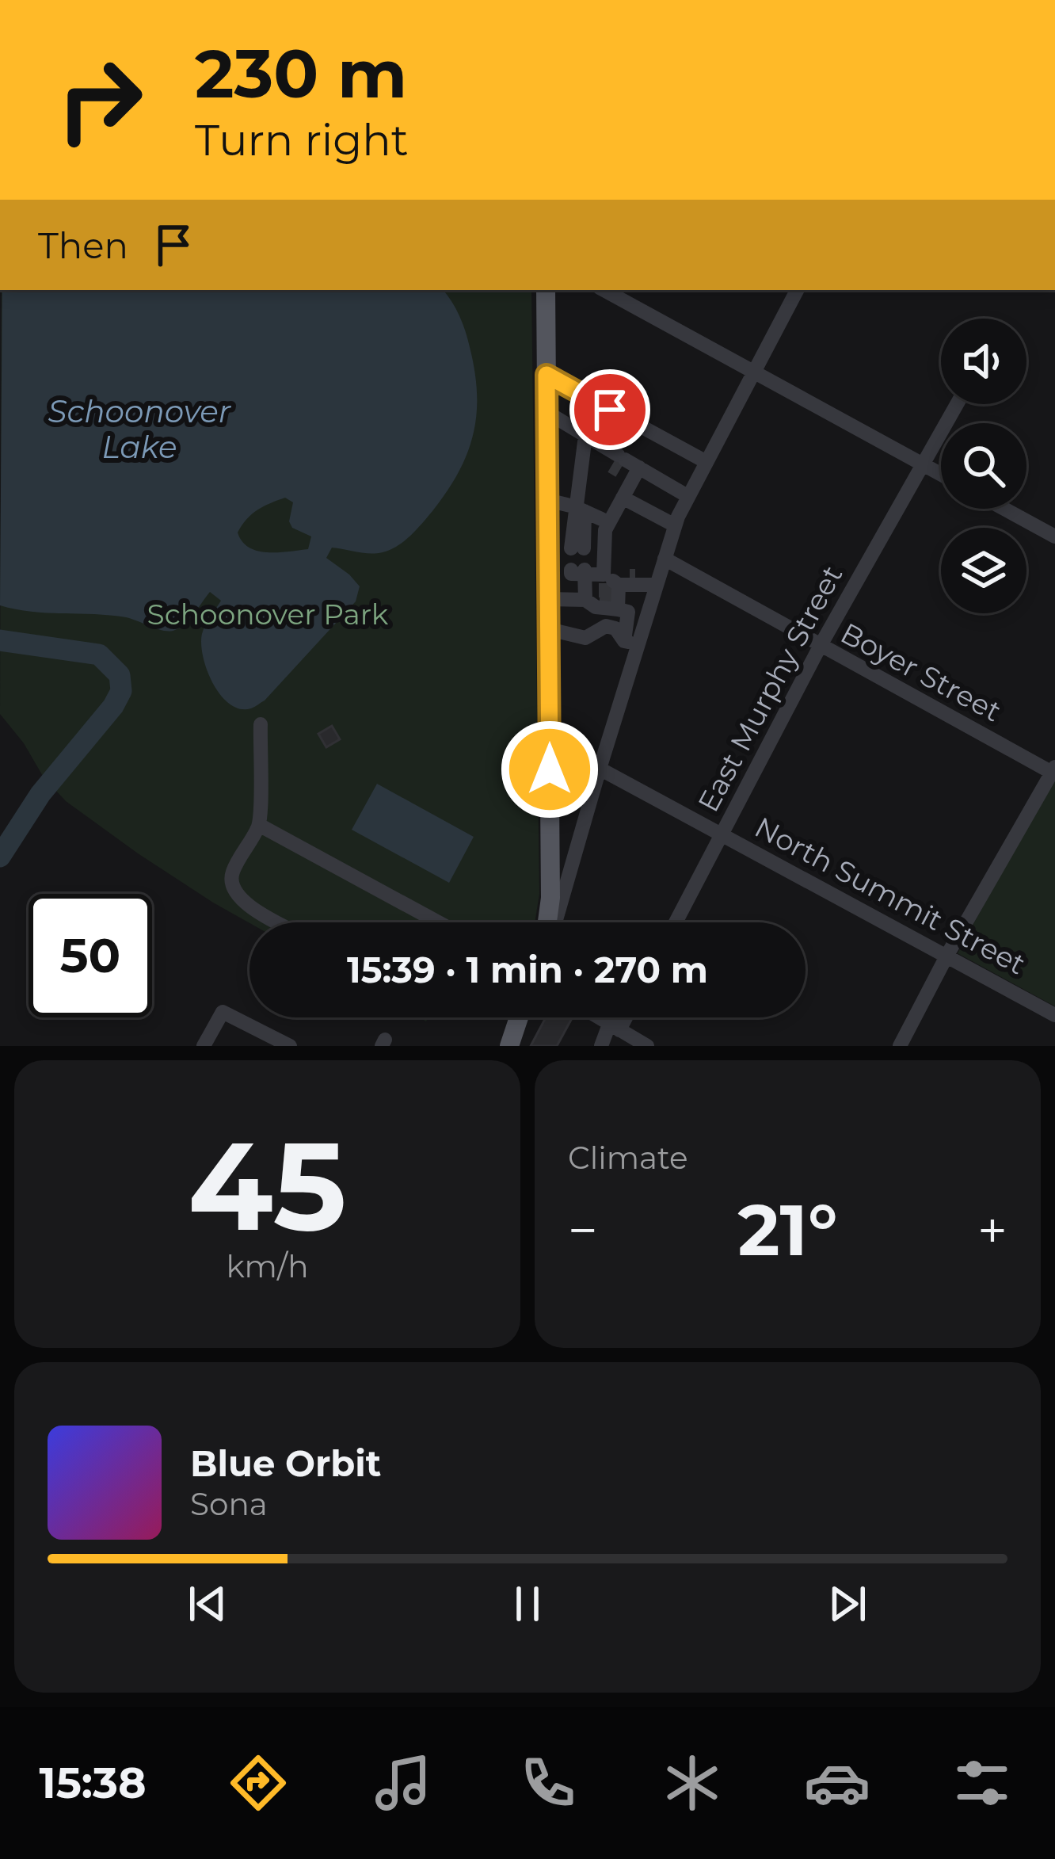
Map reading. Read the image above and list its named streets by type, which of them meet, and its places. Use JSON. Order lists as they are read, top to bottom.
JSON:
{
  "streets": {
    "street": ["Boyer Street", "East Murphy Street", "North Summit Street"]
  },
  "crossings": [
    ["Boyer Street", "East Murphy Street"],
    ["East Murphy Street", "North Summit Street"]
  ],
  "water": ["Schoonover Lake"],
  "parks": ["Schoonover Park"],
  "page": {
    "turn": ["230 m", "Turn right"],
    "then": "Then",
    "limit": "50",
    "trip": "15:39 · 1 min · 270 m",
    "tile": [
      ["45", "km/h"],
      "Climate"
    ],
    "heat": ["−", "21°", "+"],
    "song": ["Blue Orbit", "Sona"],
    "tabs": "15:38"
  }
}
